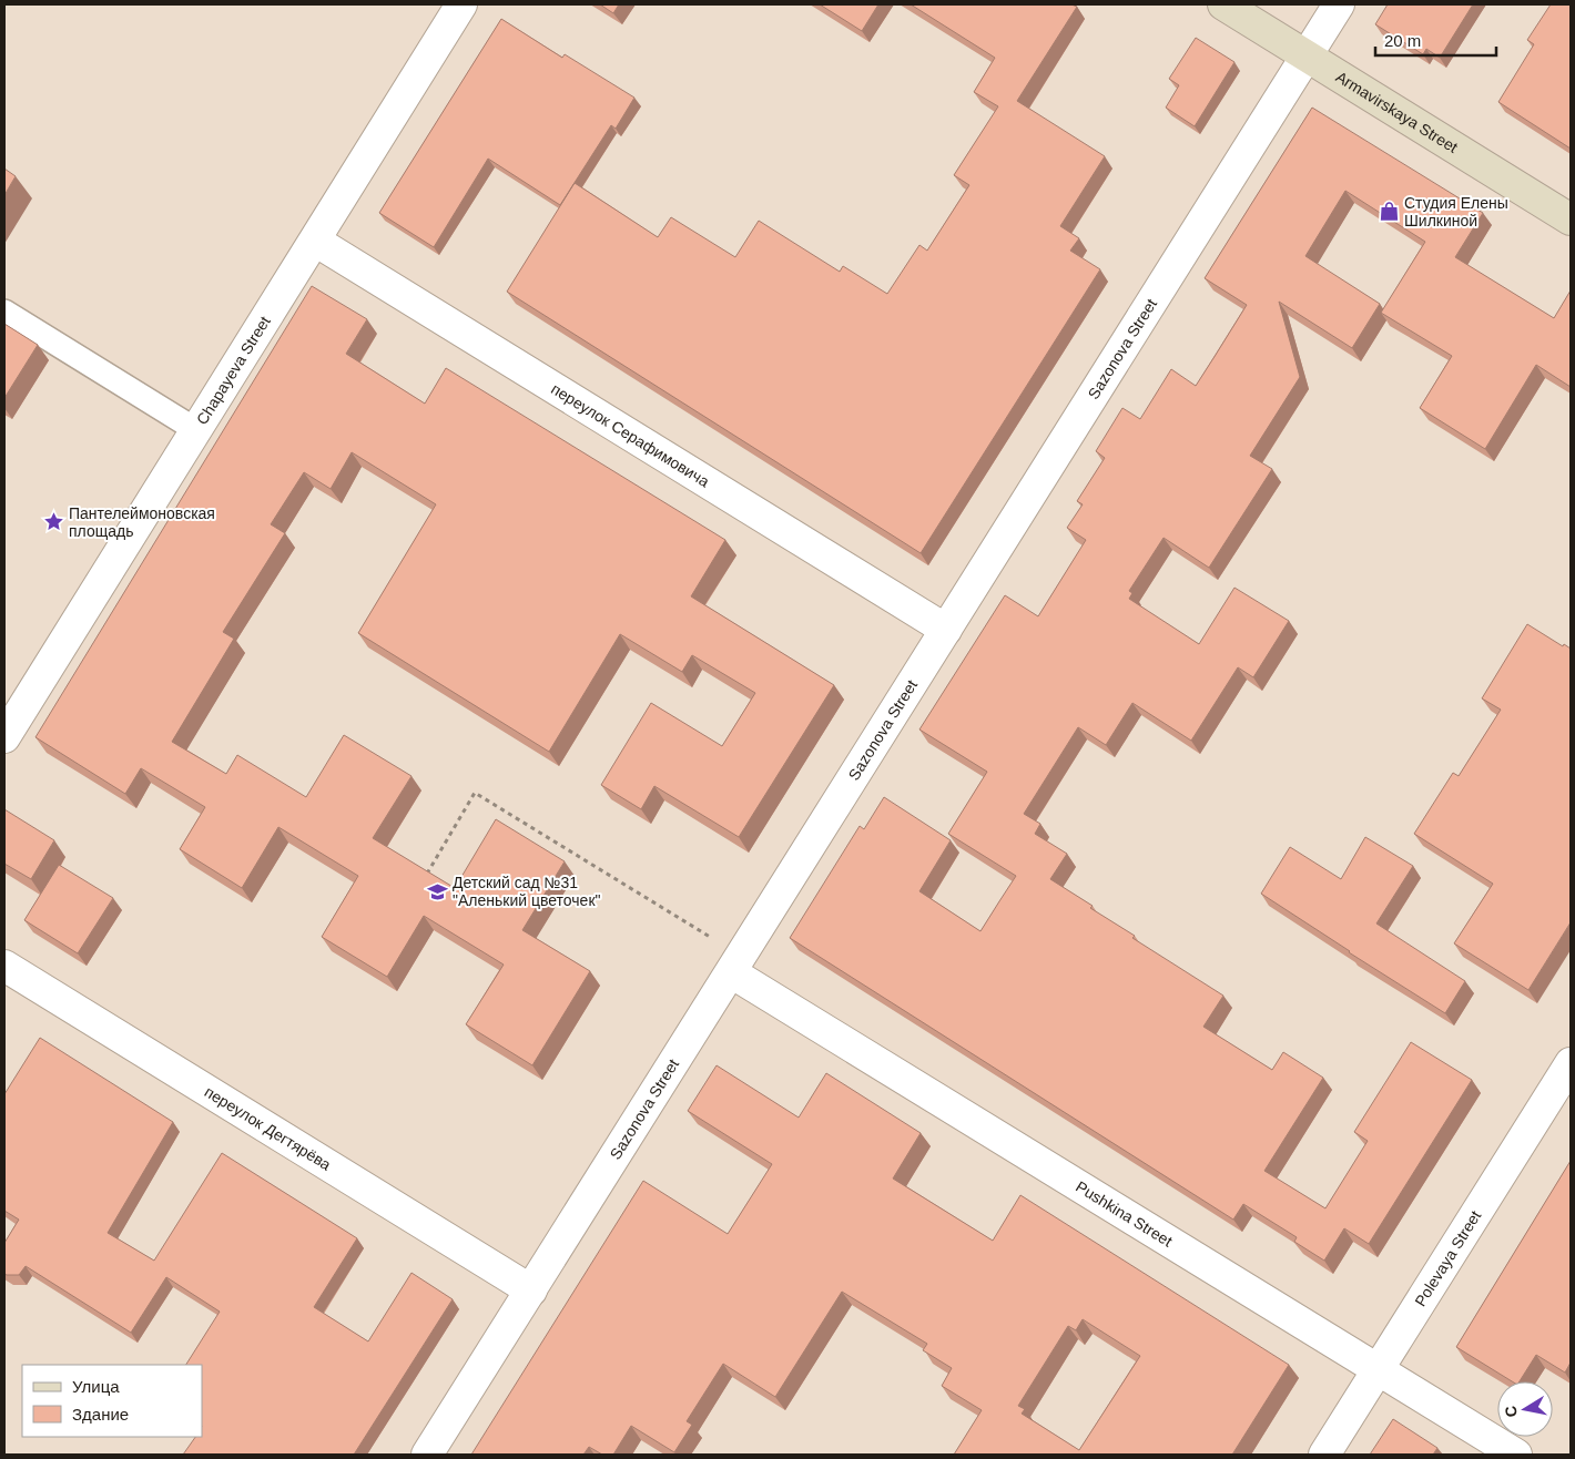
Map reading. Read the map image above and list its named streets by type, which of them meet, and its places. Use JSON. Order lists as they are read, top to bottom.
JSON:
{
  "streets": {
    "street": [
      "Armavirskaya Street",
      "Sazonova Street",
      "Chapayeva Street",
      "переулок Серафимовича",
      "переулок Дегтярёва",
      "Pushkina Street",
      "Polevaya Street"
    ]
  },
  "crossings": [
    ["Armavirskaya Street", "Sazonova Street"],
    ["Sazonova Street", "переулок Серафимовича"],
    ["Sazonova Street", "переулок Дегтярёва"],
    ["Sazonova Street", "Pushkina Street"],
    ["Chapayeva Street", "переулок Серафимовича"],
    ["Pushkina Street", "Polevaya Street"]
  ],
  "places": {
    "shop": ["Студия Елены Шилкиной"],
    "place": ["Пантелеймоновская площадь"],
    "school or university": ["Детский сад №31 \"Аленький цветочек\""]
  },
  "legend": ["Улица", "Здание"],
  "scale_bar": "20 m",
  "north": "left"
}
